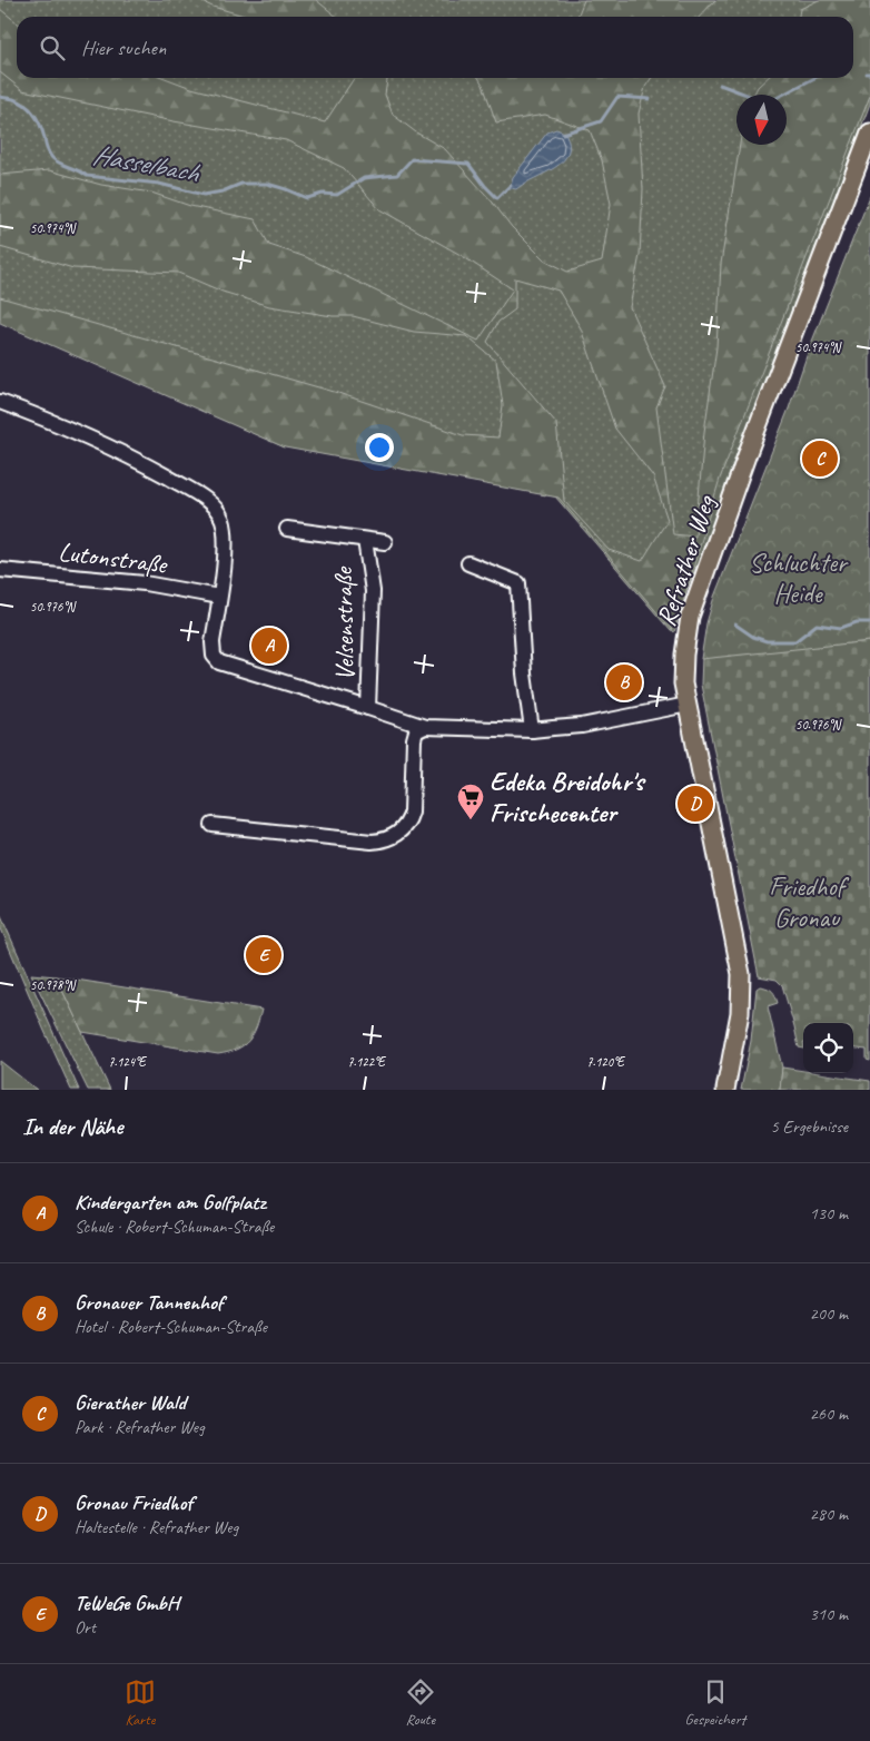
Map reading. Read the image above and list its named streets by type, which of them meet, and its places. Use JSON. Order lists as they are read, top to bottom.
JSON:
{
  "streets": {
    "main road": ["Refrather Weg"],
    "street": ["Lutonstraße", "Velsenstraße"]
  },
  "water": ["Hasselbach"],
  "parks": ["Schluchter Heide", "Friedhof Gronau"],
  "places": {
    "supermarket": ["Edeka Breidohr's Frischecenter"]
  },
  "north": "bottom",
  "page": {
    "search": "Hier suchen",
    "pins": [
      "C",
      "A",
      "B",
      "D",
      "E"
    ],
    "heading": ["In der Nähe", "5 Ergebnisse"],
    "list": [
      {
        "mark": "A",
        "name": "Kindergarten am Golfplatz",
        "note": "Schule · Robert-Schuman-Straße",
        "value": "130 m"
      },
      {
        "mark": "B",
        "name": "Gronauer Tannenhof",
        "note": "Hotel · Robert-Schuman-Straße",
        "value": "200 m"
      },
      {
        "mark": "C",
        "name": "Gierather Wald",
        "note": "Park · Refrather Weg",
        "value": "260 m"
      },
      {
        "mark": "D",
        "name": "Gronau Friedhof",
        "note": "Haltestelle · Refrather Weg",
        "value": "280 m"
      },
      {
        "mark": "E",
        "name": "TeWeGe GmbH",
        "note": "Ort",
        "value": "310 m"
      }
    ],
    "nav": ["Karte", "Route", "Gespeichert"]
  },
  "coordinates": [
    "50.974°N",
    "50.976°N",
    "50.978°N",
    "7.124°E",
    "7.122°E",
    "7.120°E"
  ]
}
